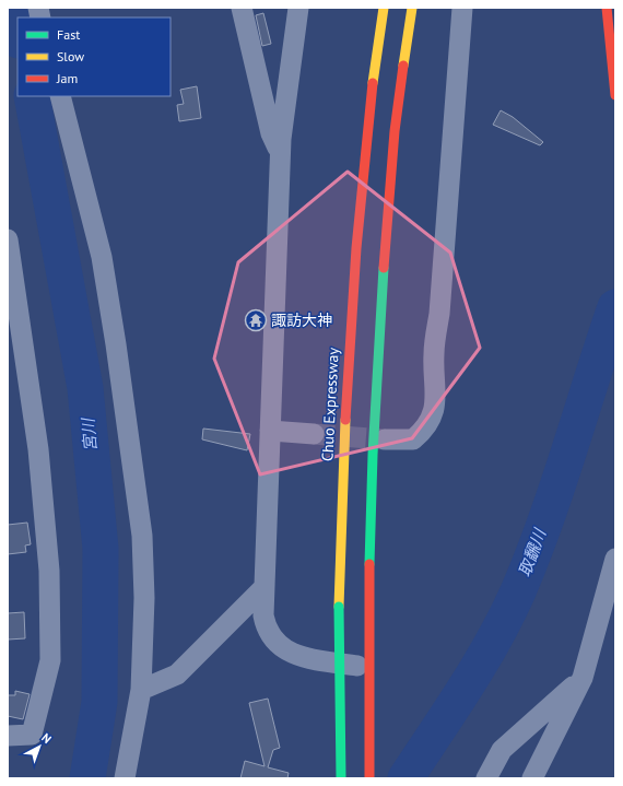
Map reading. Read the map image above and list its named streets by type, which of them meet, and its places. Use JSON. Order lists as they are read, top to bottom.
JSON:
{
  "streets": {
    "highway": ["Chuo Expressway"]
  },
  "water": ["宮川", "取飜川"],
  "places": {
    "temple": ["諏訪大神"]
  },
  "legend": ["Fast", "Slow", "Jam"],
  "north": "top right"
}
